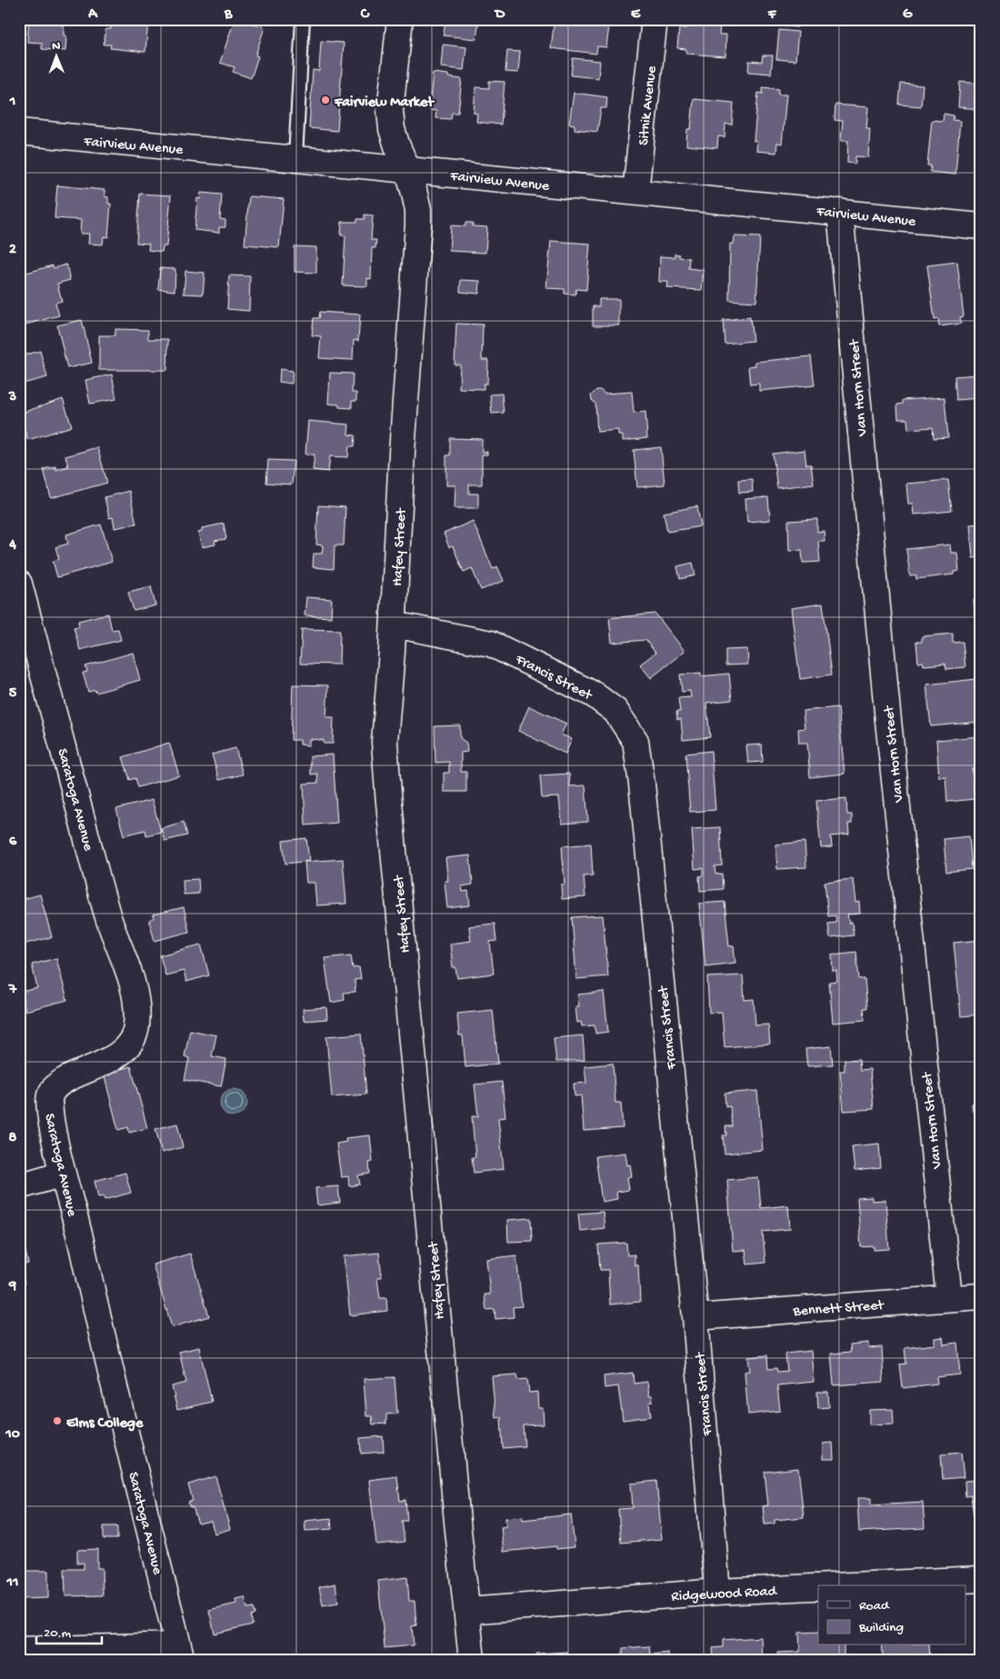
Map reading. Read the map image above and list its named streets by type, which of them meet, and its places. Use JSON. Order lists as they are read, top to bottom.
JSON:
{
  "streets": {
    "street": [
      "Sitnik Avenue",
      "Fairview Avenue",
      "Van Horn Street",
      "Hafey Street",
      "Francis Street",
      "Saratoga Avenue",
      "Bennett Street",
      "Ridgewood Road"
    ]
  },
  "crossings": [
    ["Sitnik Avenue", "Fairview Avenue"],
    ["Fairview Avenue", "Van Horn Street"],
    ["Fairview Avenue", "Hafey Street"],
    ["Van Horn Street", "Bennett Street"],
    ["Hafey Street", "Francis Street"],
    ["Hafey Street", "Ridgewood Road"],
    ["Francis Street", "Bennett Street"],
    ["Francis Street", "Ridgewood Road"]
  ],
  "places": ["Fairview Market", "Elms College"],
  "legend": ["Road", "Building"],
  "scale_bar": "20 m",
  "north": "top",
  "grid": {
    "columns": [
      "A",
      "B",
      "C",
      "D",
      "E",
      "F",
      "G"
    ],
    "rows": [
      "1",
      "2",
      "3",
      "4",
      "5",
      "6",
      "7",
      "8",
      "9",
      "10",
      "11"
    ]
  }
}
